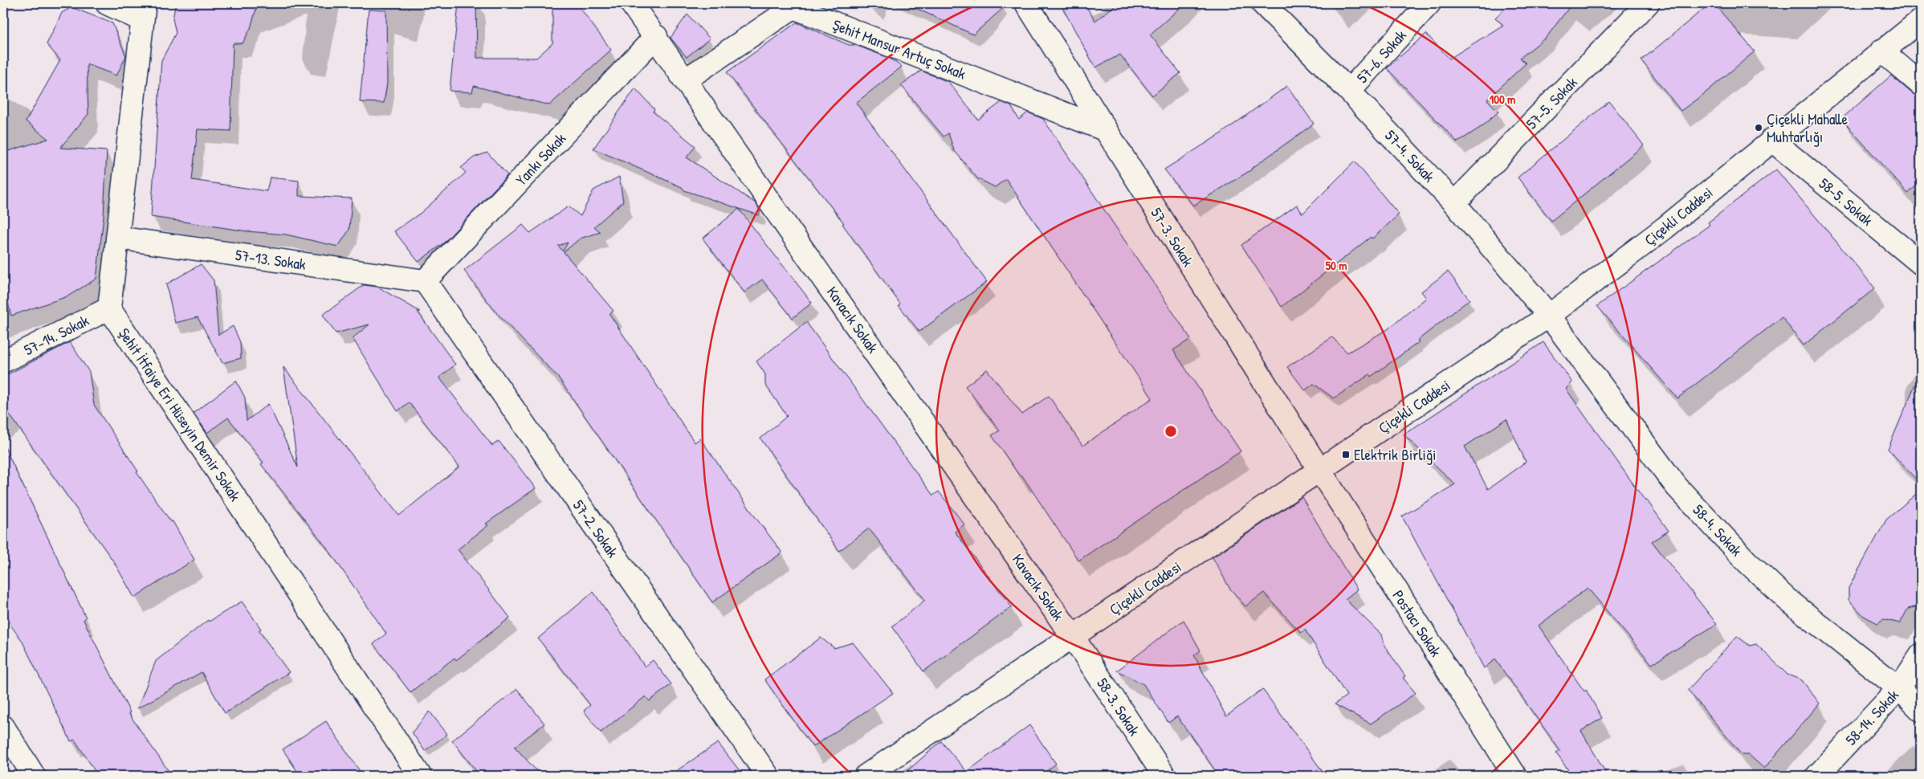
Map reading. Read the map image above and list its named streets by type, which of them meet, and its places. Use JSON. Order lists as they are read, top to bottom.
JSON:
{
  "streets": {
    "street": [
      "Şehit Mansur Artuç Sokak",
      "57-6. Sokak",
      "57-5. Sokak",
      "57-4. Sokak",
      "Yankı Sokak",
      "58-5. Sokak",
      "Çiçekli Caddesi",
      "57-3. Sokak",
      "57-13. Sokak",
      "Kavacık Sokak",
      "57-14. Sokak",
      "Şehit İtfaiye Eri Hüseyin Demir Sokak",
      "57-2. Sokak",
      "58-4. Sokak",
      "Postacı Sokak",
      "58-3. Sokak",
      "58-14. Sokak"
    ]
  },
  "crossings": [
    ["Şehit Mansur Artuç Sokak", "57-3. Sokak"],
    ["Şehit Mansur Artuç Sokak", "Kavacık Sokak"],
    ["57-6. Sokak", "57-4. Sokak"],
    ["57-5. Sokak", "57-4. Sokak"],
    ["57-4. Sokak", "Çiçekli Caddesi"],
    ["57-4. Sokak", "58-4. Sokak"],
    ["Yankı Sokak", "57-13. Sokak"],
    ["Yankı Sokak", "Kavacık Sokak"],
    ["Yankı Sokak", "57-2. Sokak"],
    ["58-5. Sokak", "Çiçekli Caddesi"],
    ["Çiçekli Caddesi", "57-3. Sokak"],
    ["Çiçekli Caddesi", "Kavacık Sokak"],
    ["Çiçekli Caddesi", "58-4. Sokak"],
    ["Çiçekli Caddesi", "Postacı Sokak"],
    ["Çiçekli Caddesi", "58-3. Sokak"],
    ["57-3. Sokak", "Postacı Sokak"],
    ["57-13. Sokak", "57-2. Sokak"],
    ["Kavacık Sokak", "58-3. Sokak"],
    ["57-14. Sokak", "Şehit İtfaiye Eri Hüseyin Demir Sokak"],
    ["58-4. Sokak", "58-14. Sokak"]
  ],
  "places": {
    "other": ["Çiçekli Mahalle Muhtarlığı"],
    "transit": ["Elektrik Birliği"]
  },
  "rings": ["100 m", "50 m"]
}
